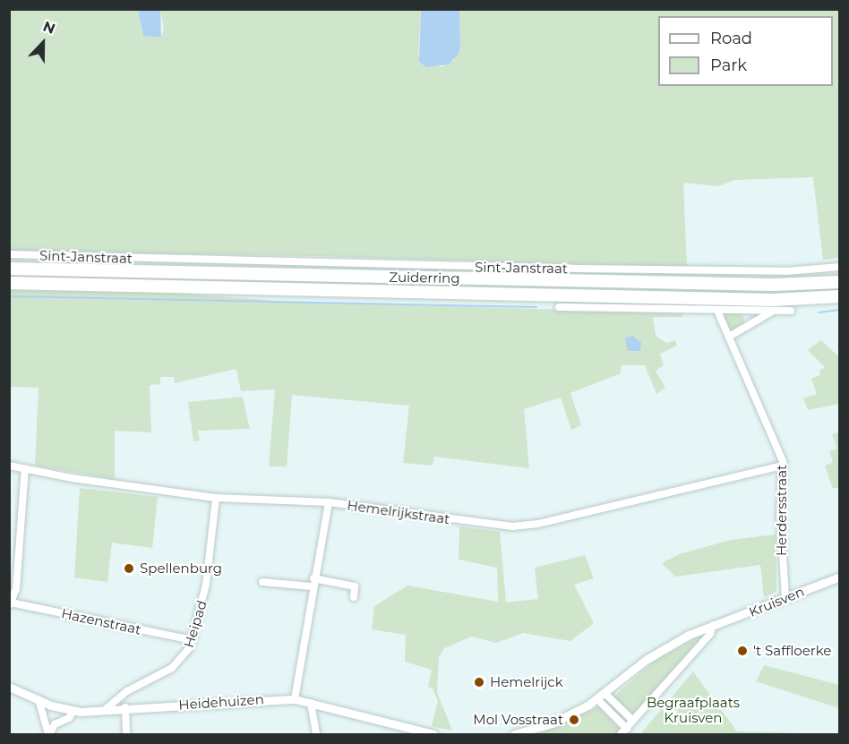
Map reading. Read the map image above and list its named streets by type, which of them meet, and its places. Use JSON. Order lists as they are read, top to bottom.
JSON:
{
  "streets": {
    "highway": ["Zuiderring"],
    "street": [
      "Sint-Janstraat",
      "Herdersstraat",
      "Hemelrijkstraat",
      "Kruisven",
      "Hazenstraat",
      "Heipad",
      "Heidehuizen"
    ]
  },
  "crossings": [
    ["Herdersstraat", "Hemelrijkstraat"],
    ["Herdersstraat", "Kruisven"],
    ["Hemelrijkstraat", "Heipad"],
    ["Hazenstraat", "Heipad"],
    ["Heipad", "Heidehuizen"]
  ],
  "parks": ["Begraafplaats Kruisven"],
  "places": [
    "Spellenburg",
    "'t Saffloerke",
    "Hemelrijck",
    "Mol Vosstraat"
  ],
  "legend": ["Road", "Park"],
  "north": "top"
}
